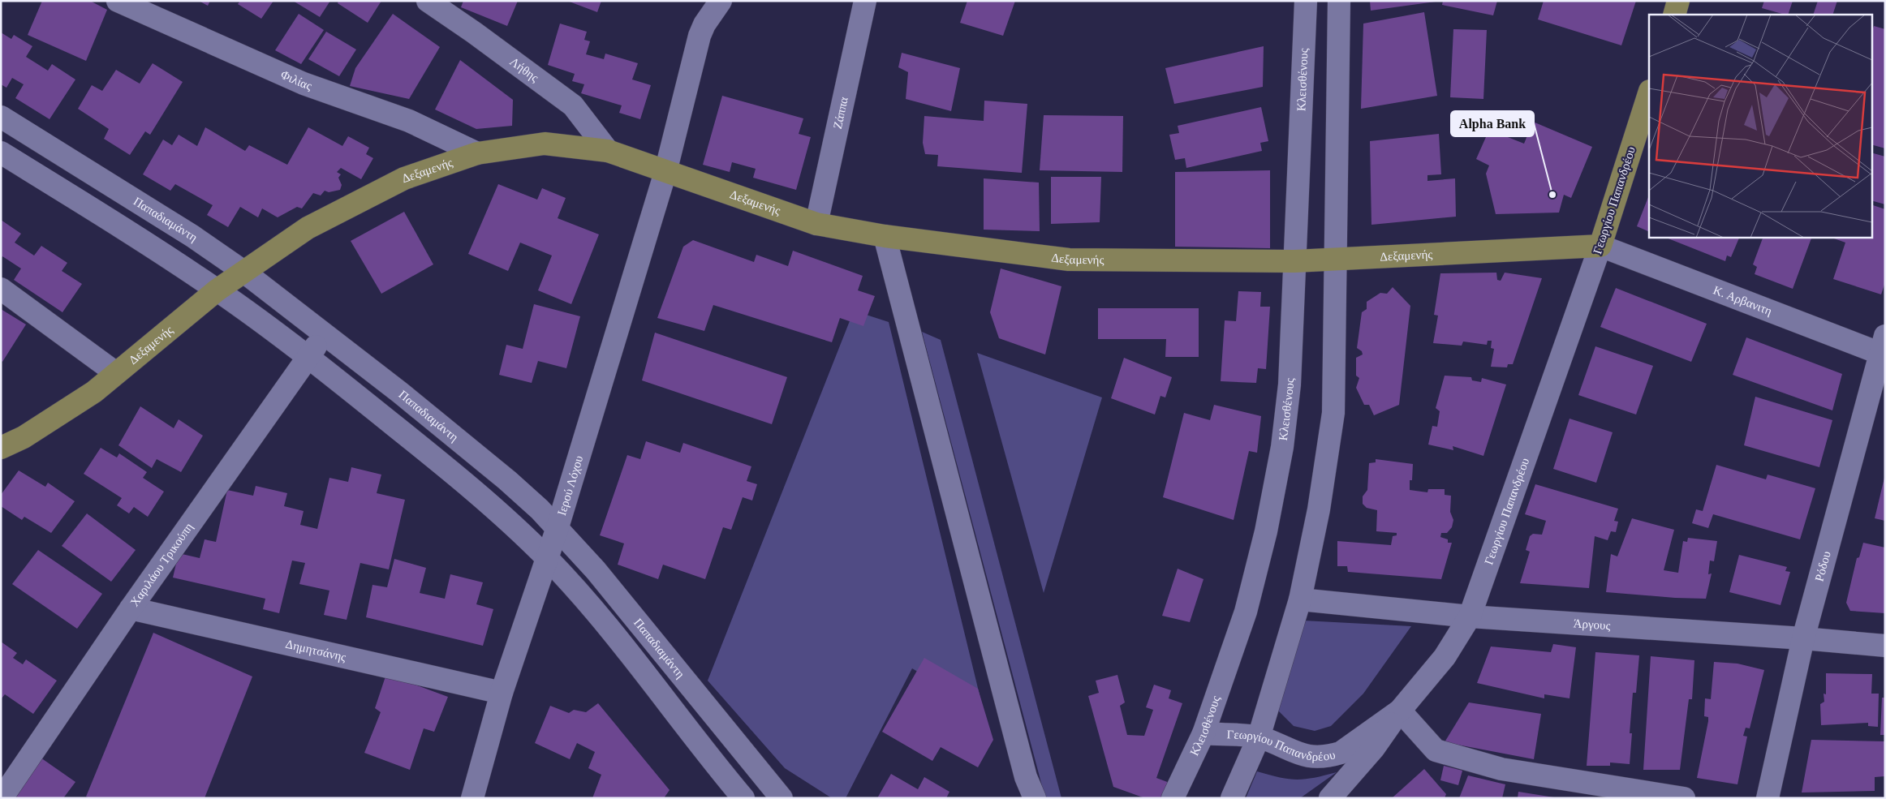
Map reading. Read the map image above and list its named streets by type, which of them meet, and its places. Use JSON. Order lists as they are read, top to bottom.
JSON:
{
  "streets": {
    "main road": ["Δεξαμενής", "Γεωργίου Παπανδρέου"],
    "street": [
      "Λήθης",
      "Φιλίας",
      "Κλεισθένους",
      "Ζάππα",
      "Παπαδιαμάντη",
      "Κ. Αρβανιτη",
      "Ιερού Λόχου",
      "Χαριλάου Τρικούπη",
      "Ρόδου",
      "Άργους",
      "Δημητσάνης"
    ]
  },
  "crossings": [
    ["Λήθης", "Δεξαμενής"],
    ["Φιλίας", "Δεξαμενής"],
    ["Κλεισθένους", "Δεξαμενής"],
    ["Κλεισθένους", "Γεωργίου Παπανδρέου"],
    ["Ζάππα", "Δεξαμενής"],
    ["Δεξαμενής", "Γεωργίου Παπανδρέου"],
    ["Δεξαμενής", "Παπαδιαμάντη"],
    ["Δεξαμενής", "Κ. Αρβανιτη"],
    ["Δεξαμενής", "Ιερού Λόχου"],
    ["Γεωργίου Παπανδρέου", "Κ. Αρβανιτη"],
    ["Γεωργίου Παπανδρέου", "Άργους"],
    ["Παπαδιαμάντη", "Ιερού Λόχου"],
    ["Παπαδιαμάντη", "Χαριλάου Τρικούπη"],
    ["Κ. Αρβανιτη", "Ρόδου"],
    ["Ιερού Λόχου", "Δημητσάνης"],
    ["Χαριλάου Τρικούπη", "Δημητσάνης"],
    ["Ρόδου", "Άργους"]
  ],
  "places": ["Alpha Bank"]
}
